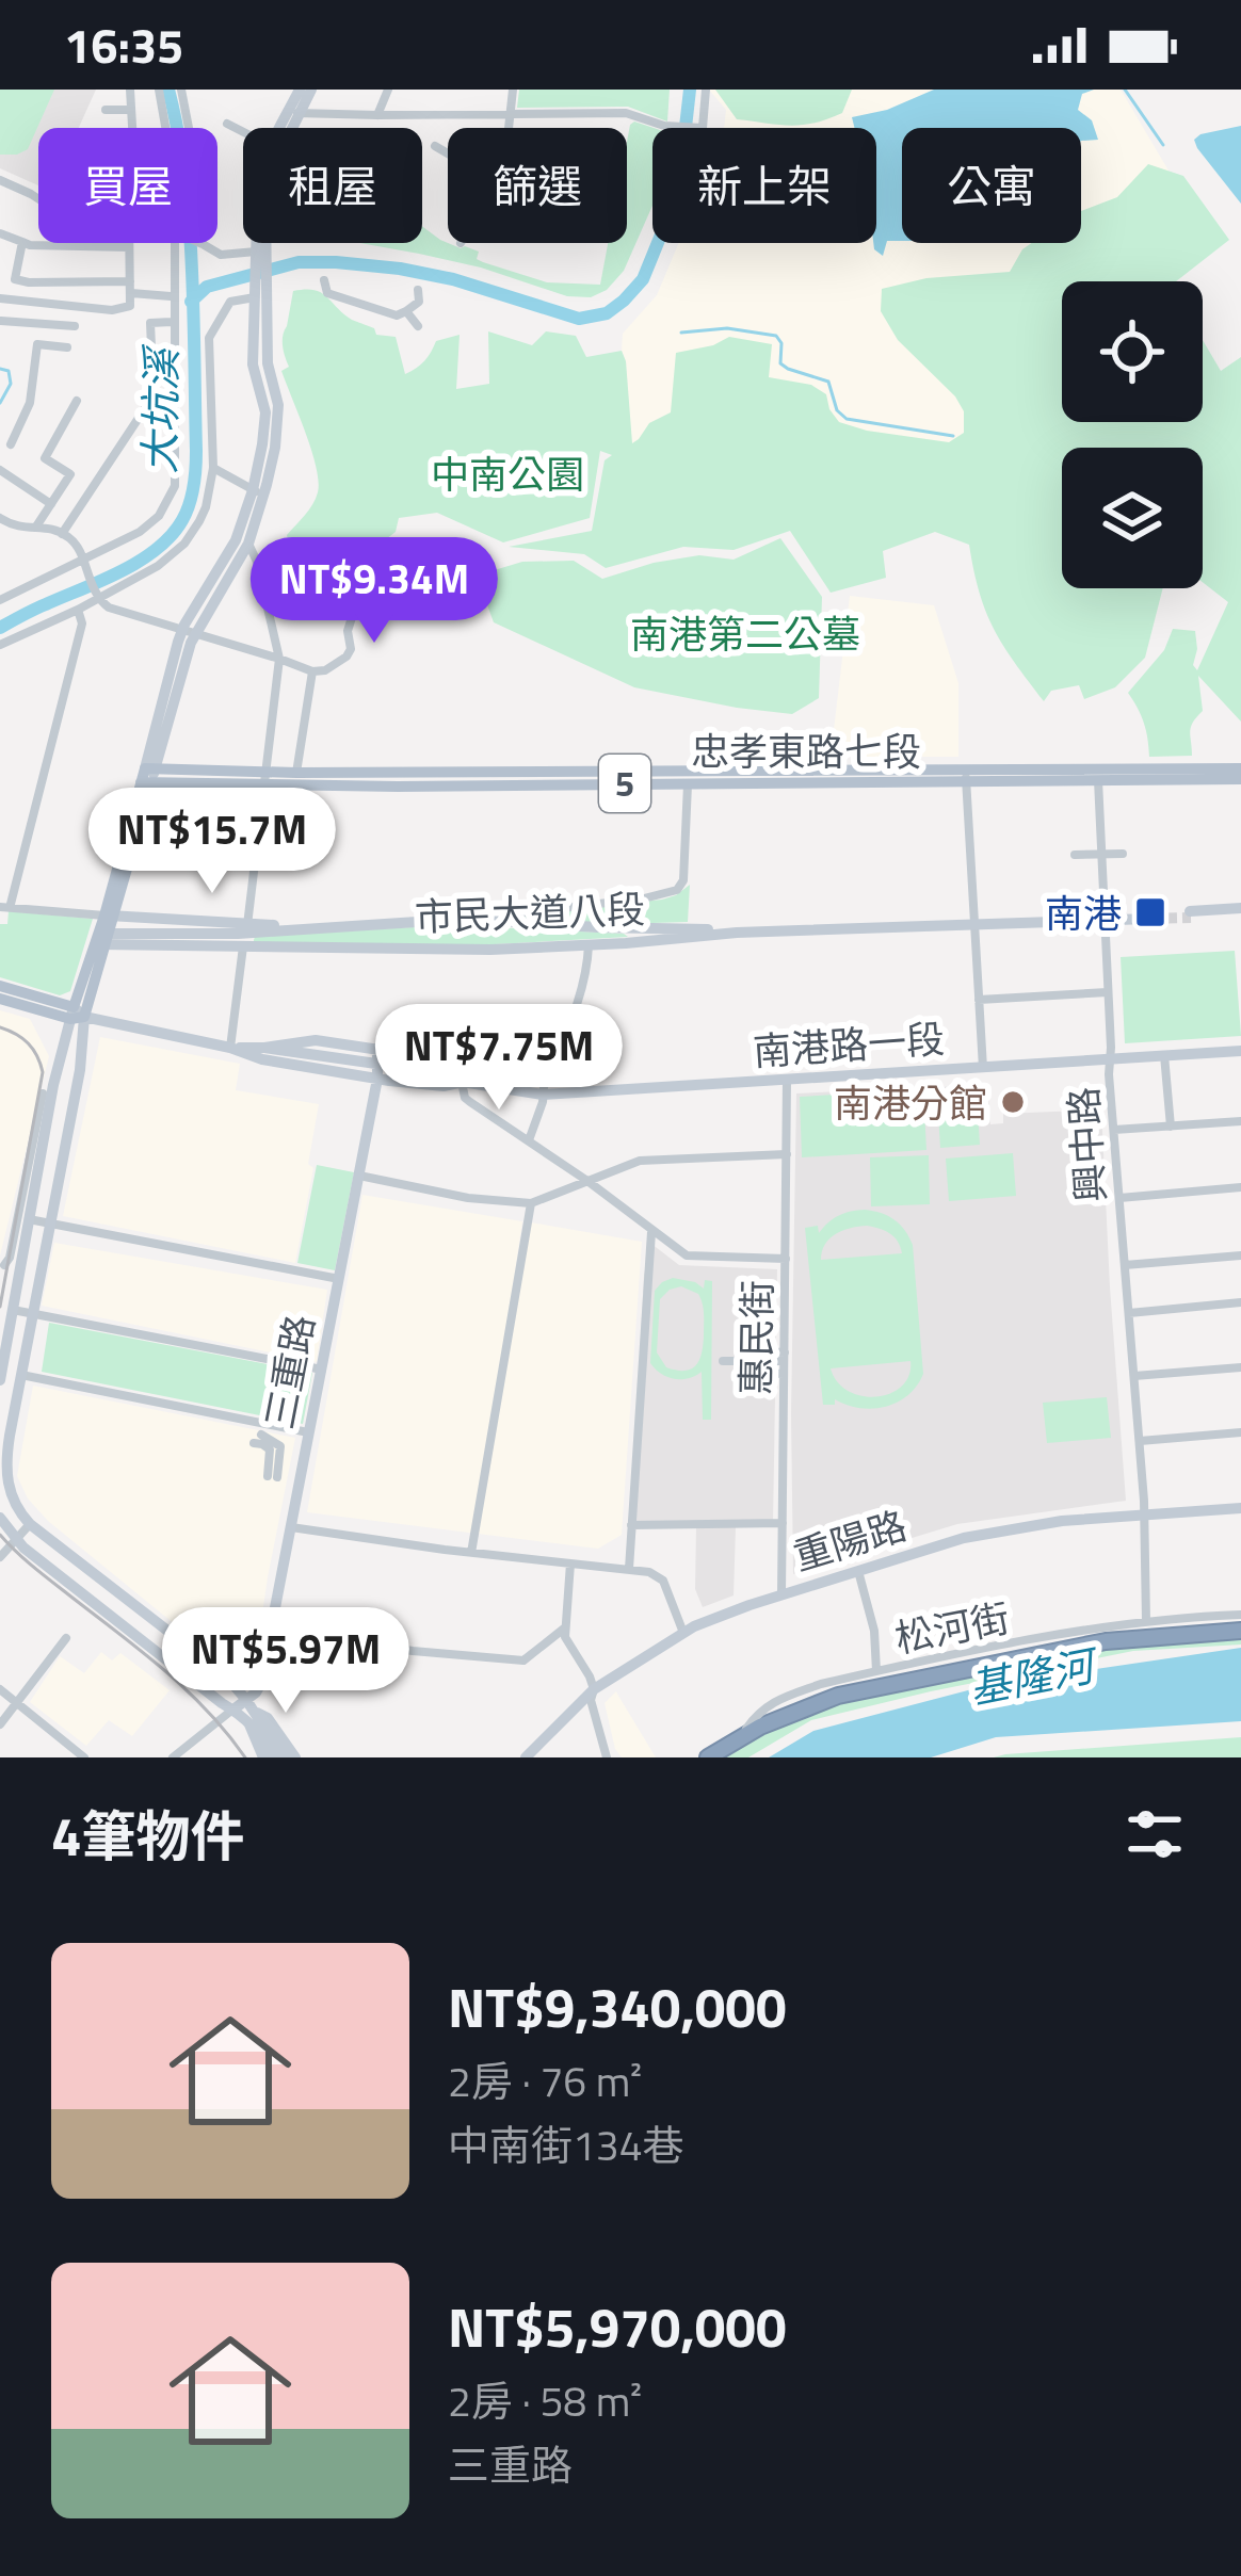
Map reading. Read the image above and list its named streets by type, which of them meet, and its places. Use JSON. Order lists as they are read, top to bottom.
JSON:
{
  "streets": {
    "main road": [
      "忠孝東路七段",
      "5",
      "市民大道八段",
      "南港路一段",
      "三重路",
      "重陽路"
    ],
    "street": ["興中路", "惠民街", "松河街"]
  },
  "crossings": [
    ["忠孝東路七段", "興中路"],
    ["市民大道八段", "興中路"],
    ["南港路一段", "興中路"],
    ["南港路一段", "惠民街"],
    ["南港路一段", "三重路"],
    ["興中路", "重陽路"],
    ["興中路", "松河街"],
    ["惠民街", "重陽路"]
  ],
  "water": ["大坑溪", "基隆河"],
  "parks": ["中南公園", "南港第二公墓"],
  "places": {
    "transit": ["南港"],
    "other": ["南港分館"]
  },
  "page": {
    "status": "16:35",
    "chip": [
      "買屋",
      "租屋",
      "篩選",
      "新上架",
      "公寓"
    ],
    "price": [
      "NT$9.34M",
      "NT$15.7M",
      "NT$7.75M",
      "NT$5.97M"
    ],
    "heading": "4筆物件",
    "list": [
      {
        "name": "NT$9,340,000",
        "note": "2房 · 76 m² · 中南街134巷"
      },
      {
        "name": "NT$5,970,000",
        "note": "2房 · 58 m² · 三重路"
      }
    ]
  }
}
